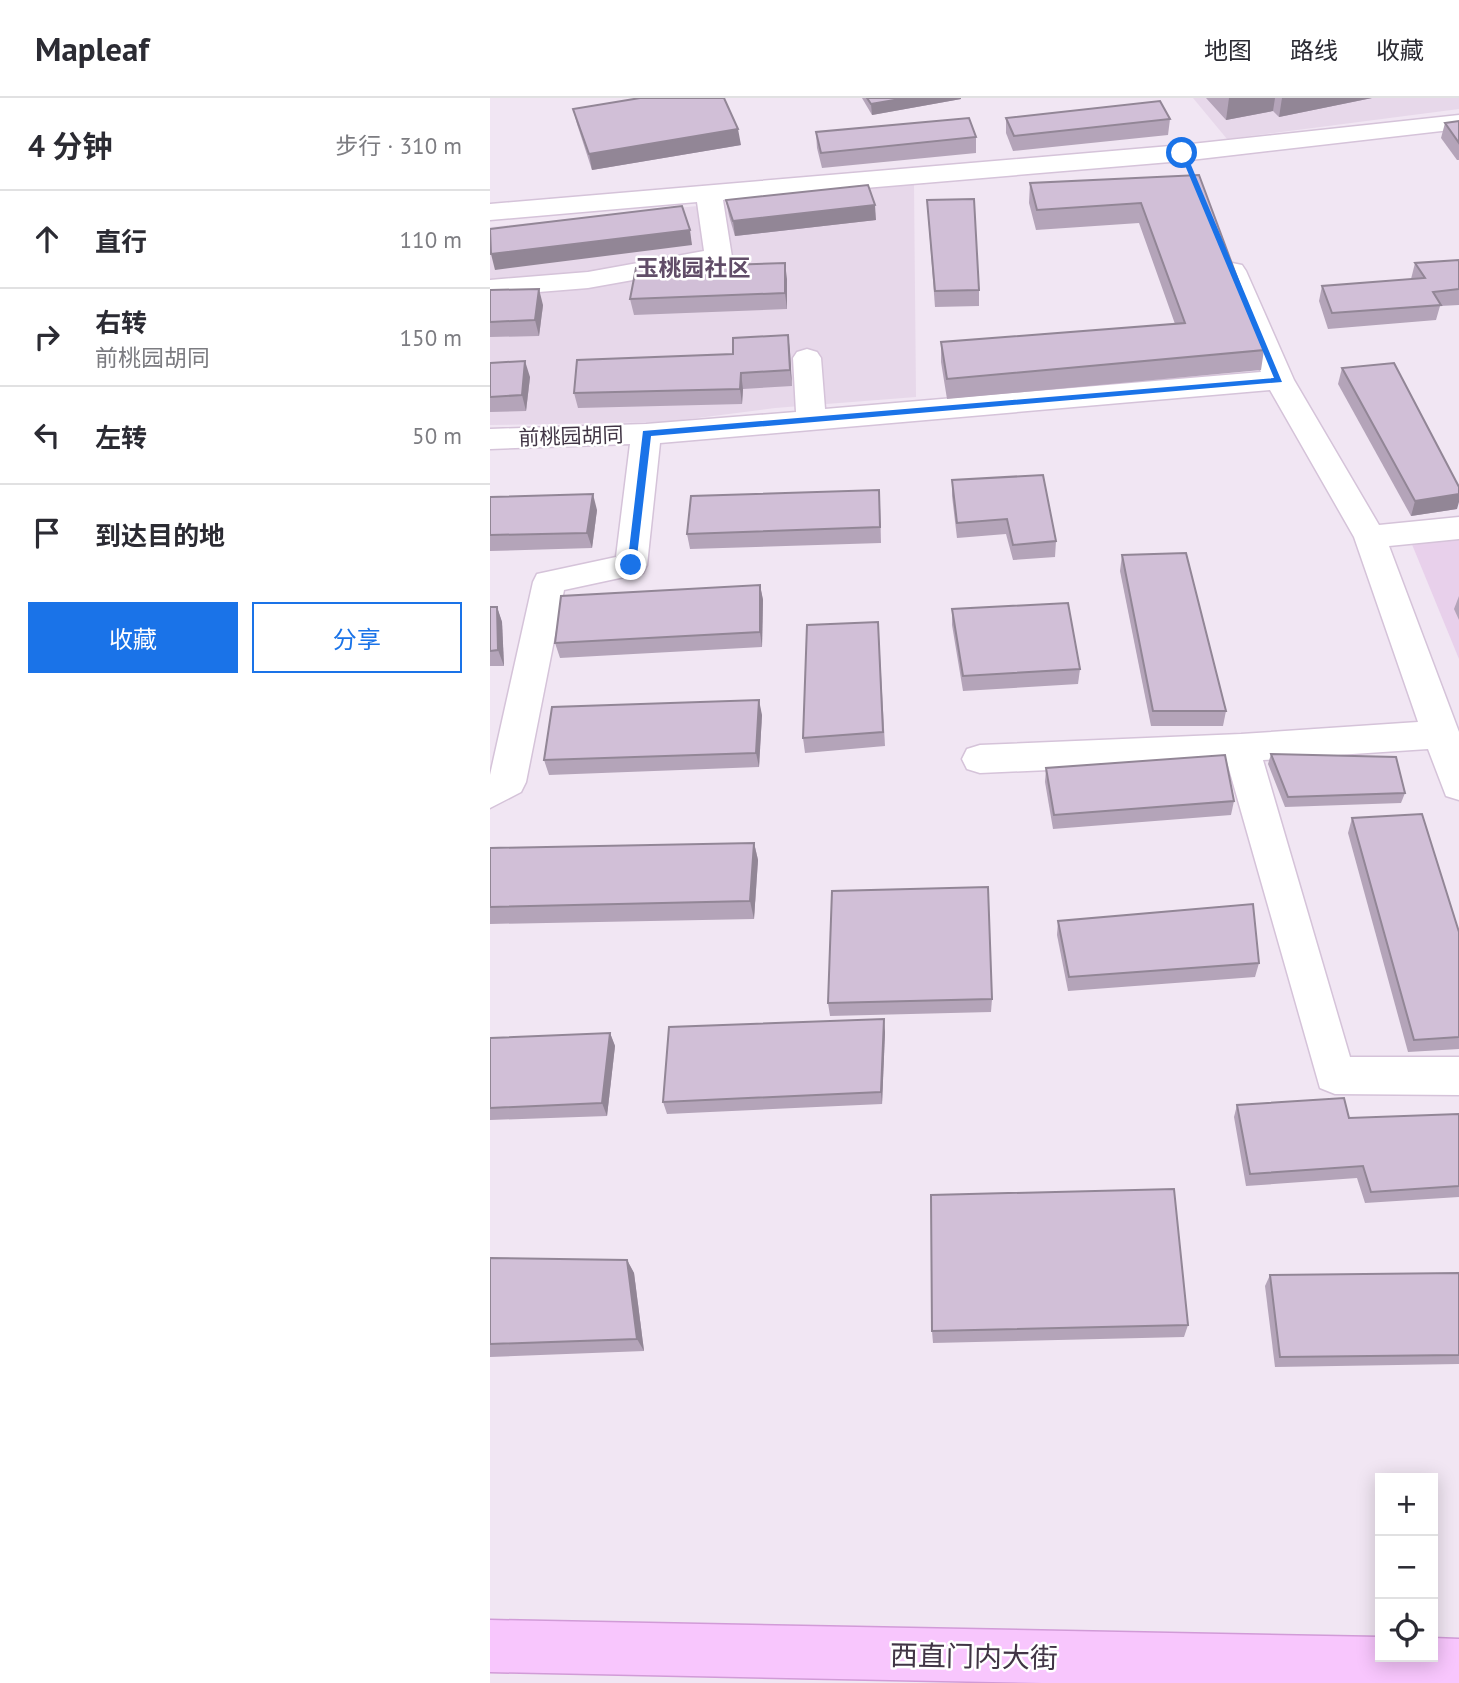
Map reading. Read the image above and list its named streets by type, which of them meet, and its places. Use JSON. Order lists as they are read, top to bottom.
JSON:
{
  "streets": {
    "main road": ["西直门内大街"],
    "street": ["前桃园胡同"]
  },
  "districts": ["玉桃园社区"],
  "page": {
    "header": "Mapleaf",
    "nav": ["地图", "路线", "收藏"],
    "heading": ["4 分钟", "步行 · 310 m"],
    "list": [
      ["直行", "110 m"],
      ["右转", "前桃园胡同", "150 m"],
      ["左转", "50 m"],
      "到达目的地"
    ],
    "buttons": ["收藏", "分享"],
    "map_buttons": ["+", "−"]
  }
}
